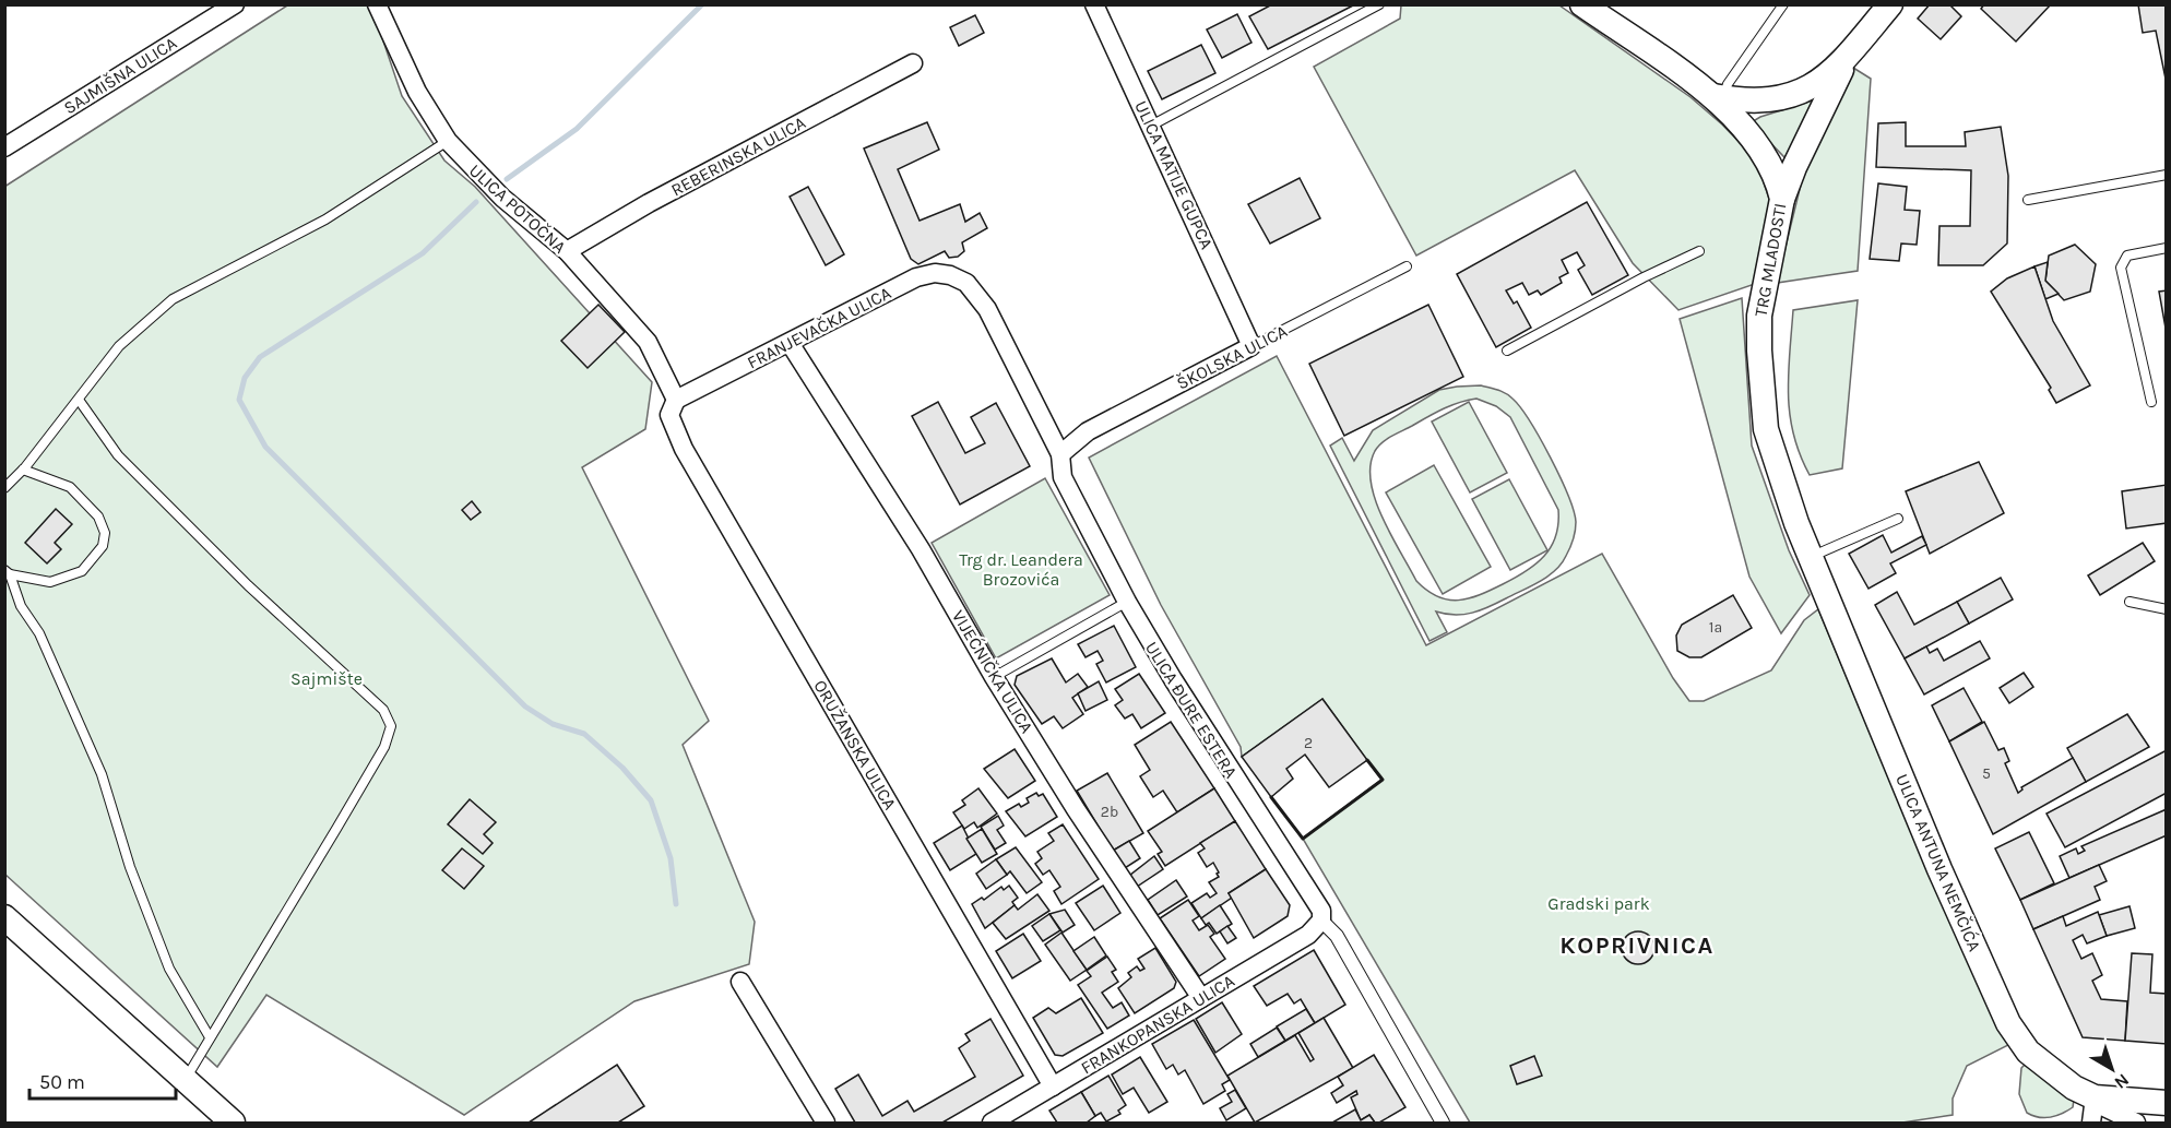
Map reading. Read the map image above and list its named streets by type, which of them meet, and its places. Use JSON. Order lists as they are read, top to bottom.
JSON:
{
  "streets": {
    "main road": ["TRG MLADOSTI", "ULICA ANTUNA NEMČIĆA"],
    "street": [
      "SAJMIŠNA ULICA",
      "REBERINSKA ULICA",
      "ULICA MATIJE GUPCA",
      "ULICA POTOČNA",
      "FRANJEVAČKA ULICA",
      "ŠKOLSKA ULICA",
      "VIJEĆNIČKA ULICA",
      "ULICA ĐURE ESTERA",
      "ORUŽANSKA ULICA",
      "FRANKOPANSKA ULICA"
    ]
  },
  "crossings": [
    ["REBERINSKA ULICA", "ULICA POTOČNA"],
    ["ULICA MATIJE GUPCA", "ŠKOLSKA ULICA"],
    ["ULICA POTOČNA", "FRANJEVAČKA ULICA"],
    ["ULICA POTOČNA", "ORUŽANSKA ULICA"],
    ["TRG MLADOSTI", "ULICA ANTUNA NEMČIĆA"],
    ["FRANJEVAČKA ULICA", "VIJEĆNIČKA ULICA"],
    ["FRANJEVAČKA ULICA", "ULICA ĐURE ESTERA"],
    ["FRANJEVAČKA ULICA", "ORUŽANSKA ULICA"],
    ["ŠKOLSKA ULICA", "ULICA ĐURE ESTERA"],
    ["VIJEĆNIČKA ULICA", "FRANKOPANSKA ULICA"],
    ["ULICA ĐURE ESTERA", "FRANKOPANSKA ULICA"],
    ["ORUŽANSKA ULICA", "FRANKOPANSKA ULICA"]
  ],
  "districts": ["KOPRIVNICA"],
  "parks": ["Trg dr. Leandera Brozovića", "Sajmište", "Gradski park"],
  "house_numbers": [
    "1a",
    "2",
    "5",
    "2b"
  ],
  "scale_bar": "50 m",
  "north": "bottom right"
}
